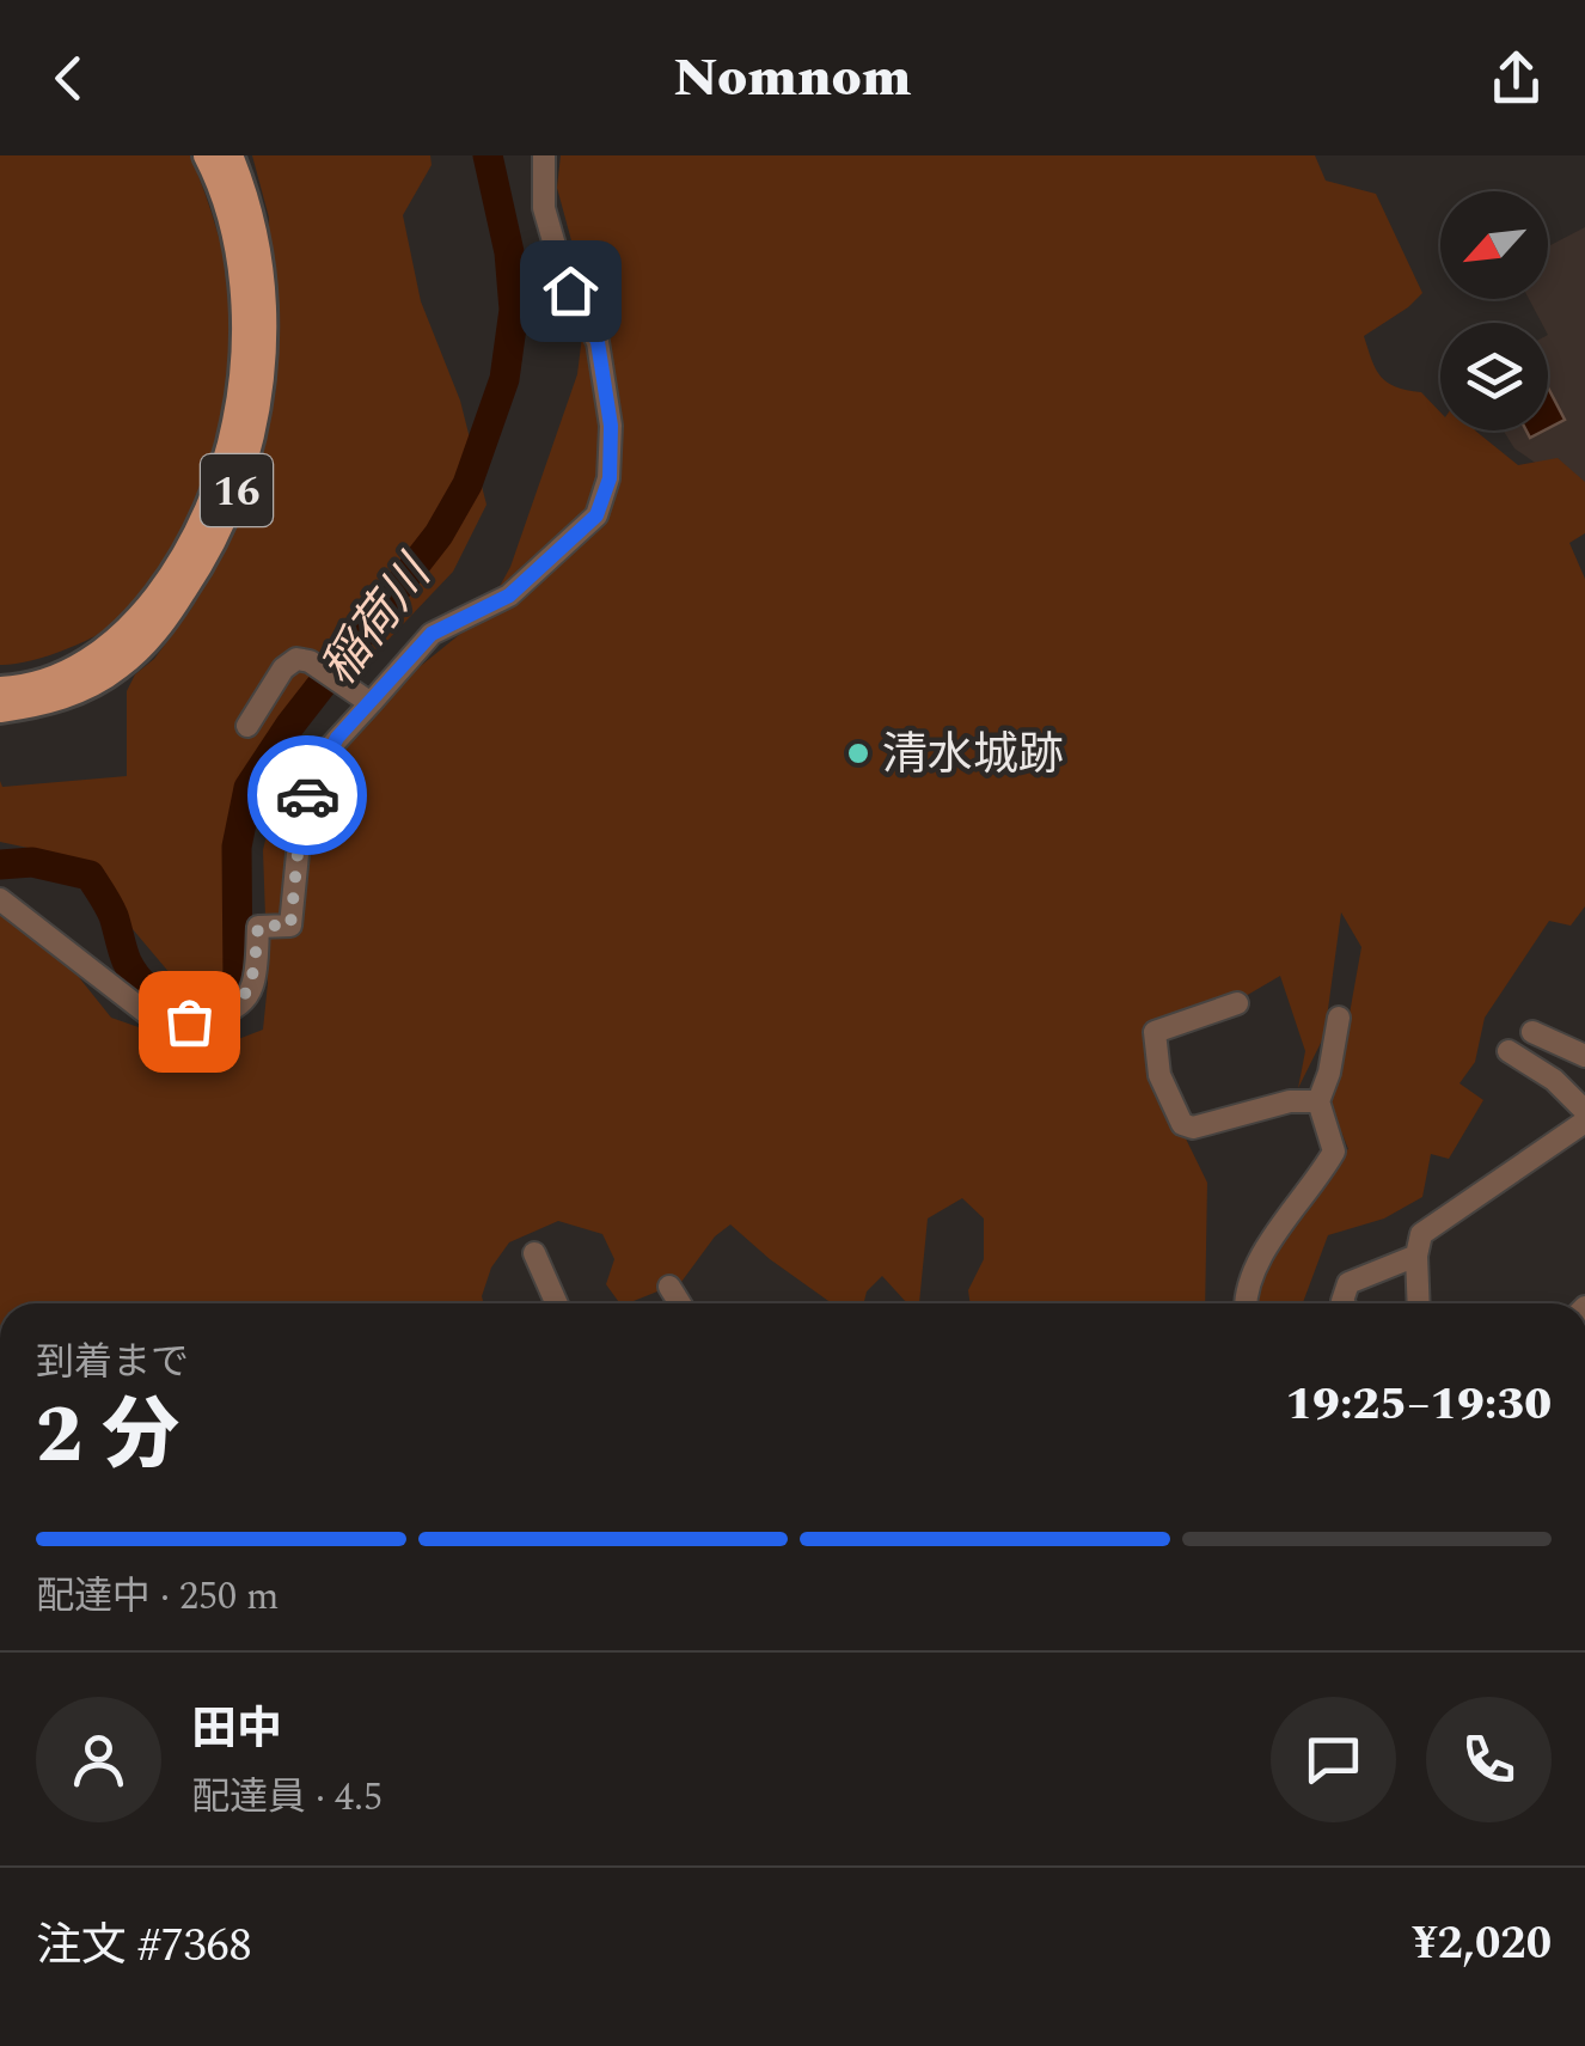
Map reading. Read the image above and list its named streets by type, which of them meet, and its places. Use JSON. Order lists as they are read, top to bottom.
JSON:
{
  "streets": {
    "main road": ["16"]
  },
  "water": ["稲荷川"],
  "places": ["清水城跡"],
  "north": "bottom left",
  "page": {
    "header": "Nomnom",
    "heading": ["2 分", "到着まで", "19:25–19:30"],
    "panel": [
      "田中",
      "配達員 · 4.5",
      "注文 #7368",
      "¥2,020"
    ],
    "bar": "配達中 · 250 m"
  }
}
